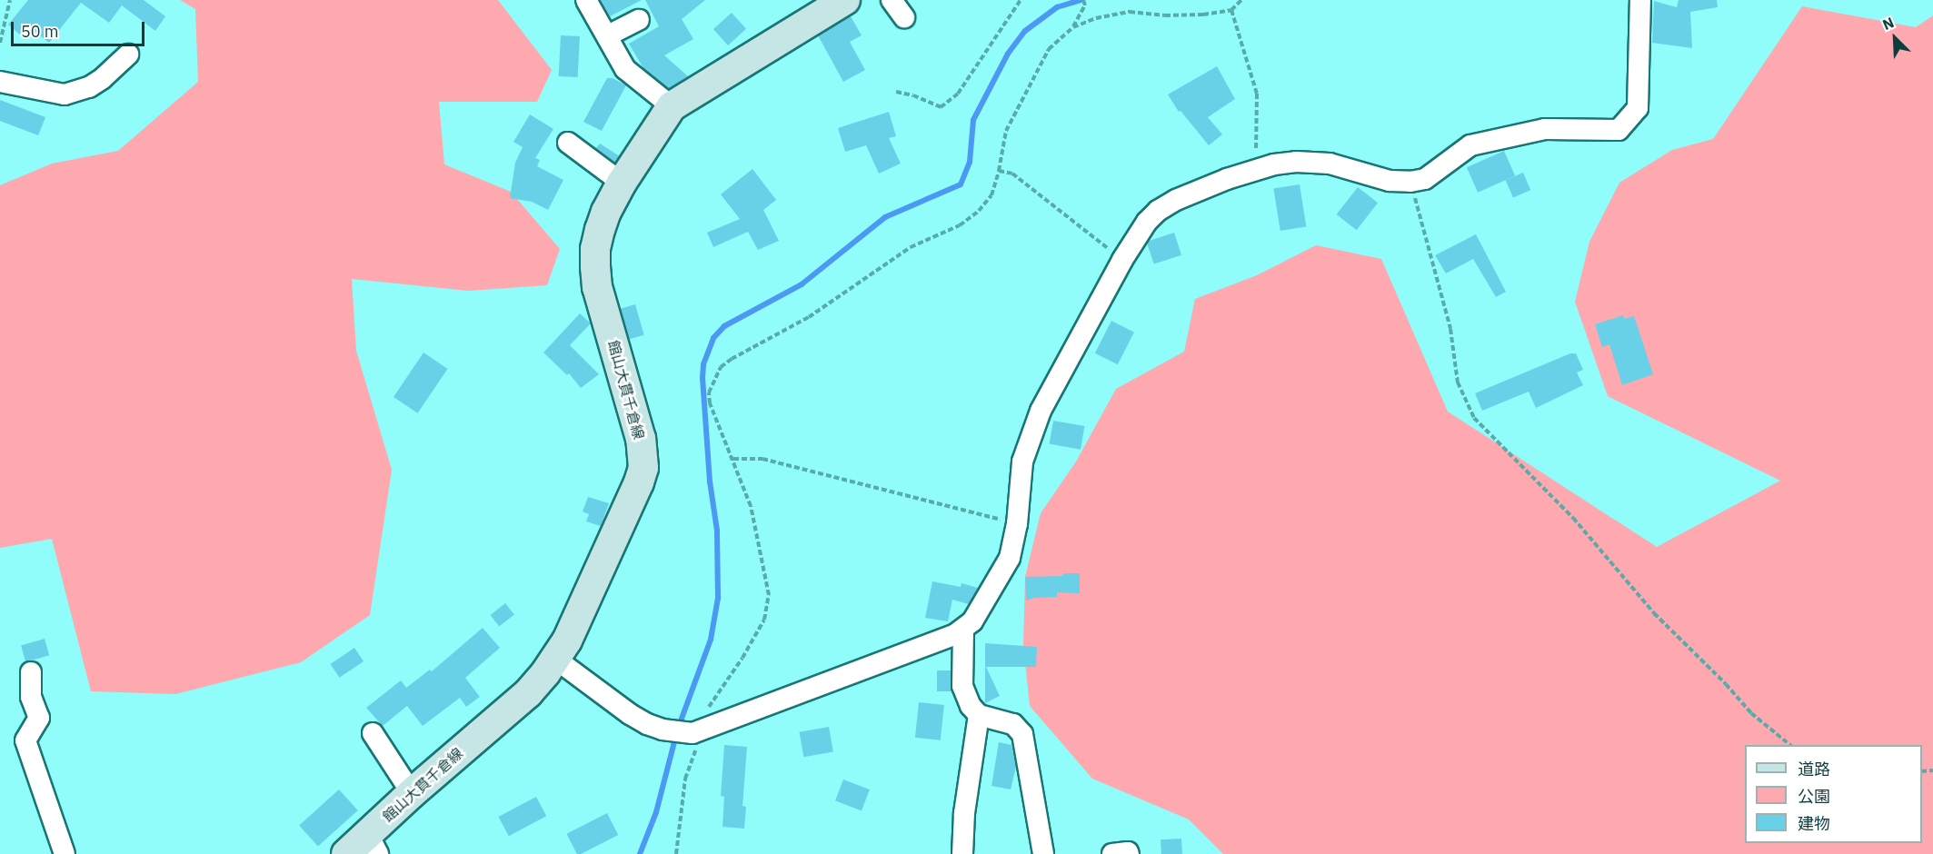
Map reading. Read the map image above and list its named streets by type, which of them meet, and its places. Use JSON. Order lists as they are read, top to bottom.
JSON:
{
  "streets": {
    "main road": ["館山大貫千倉線"]
  },
  "legend": ["道路", "公園", "建物"],
  "scale_bar": "50 m",
  "north": "top left"
}
